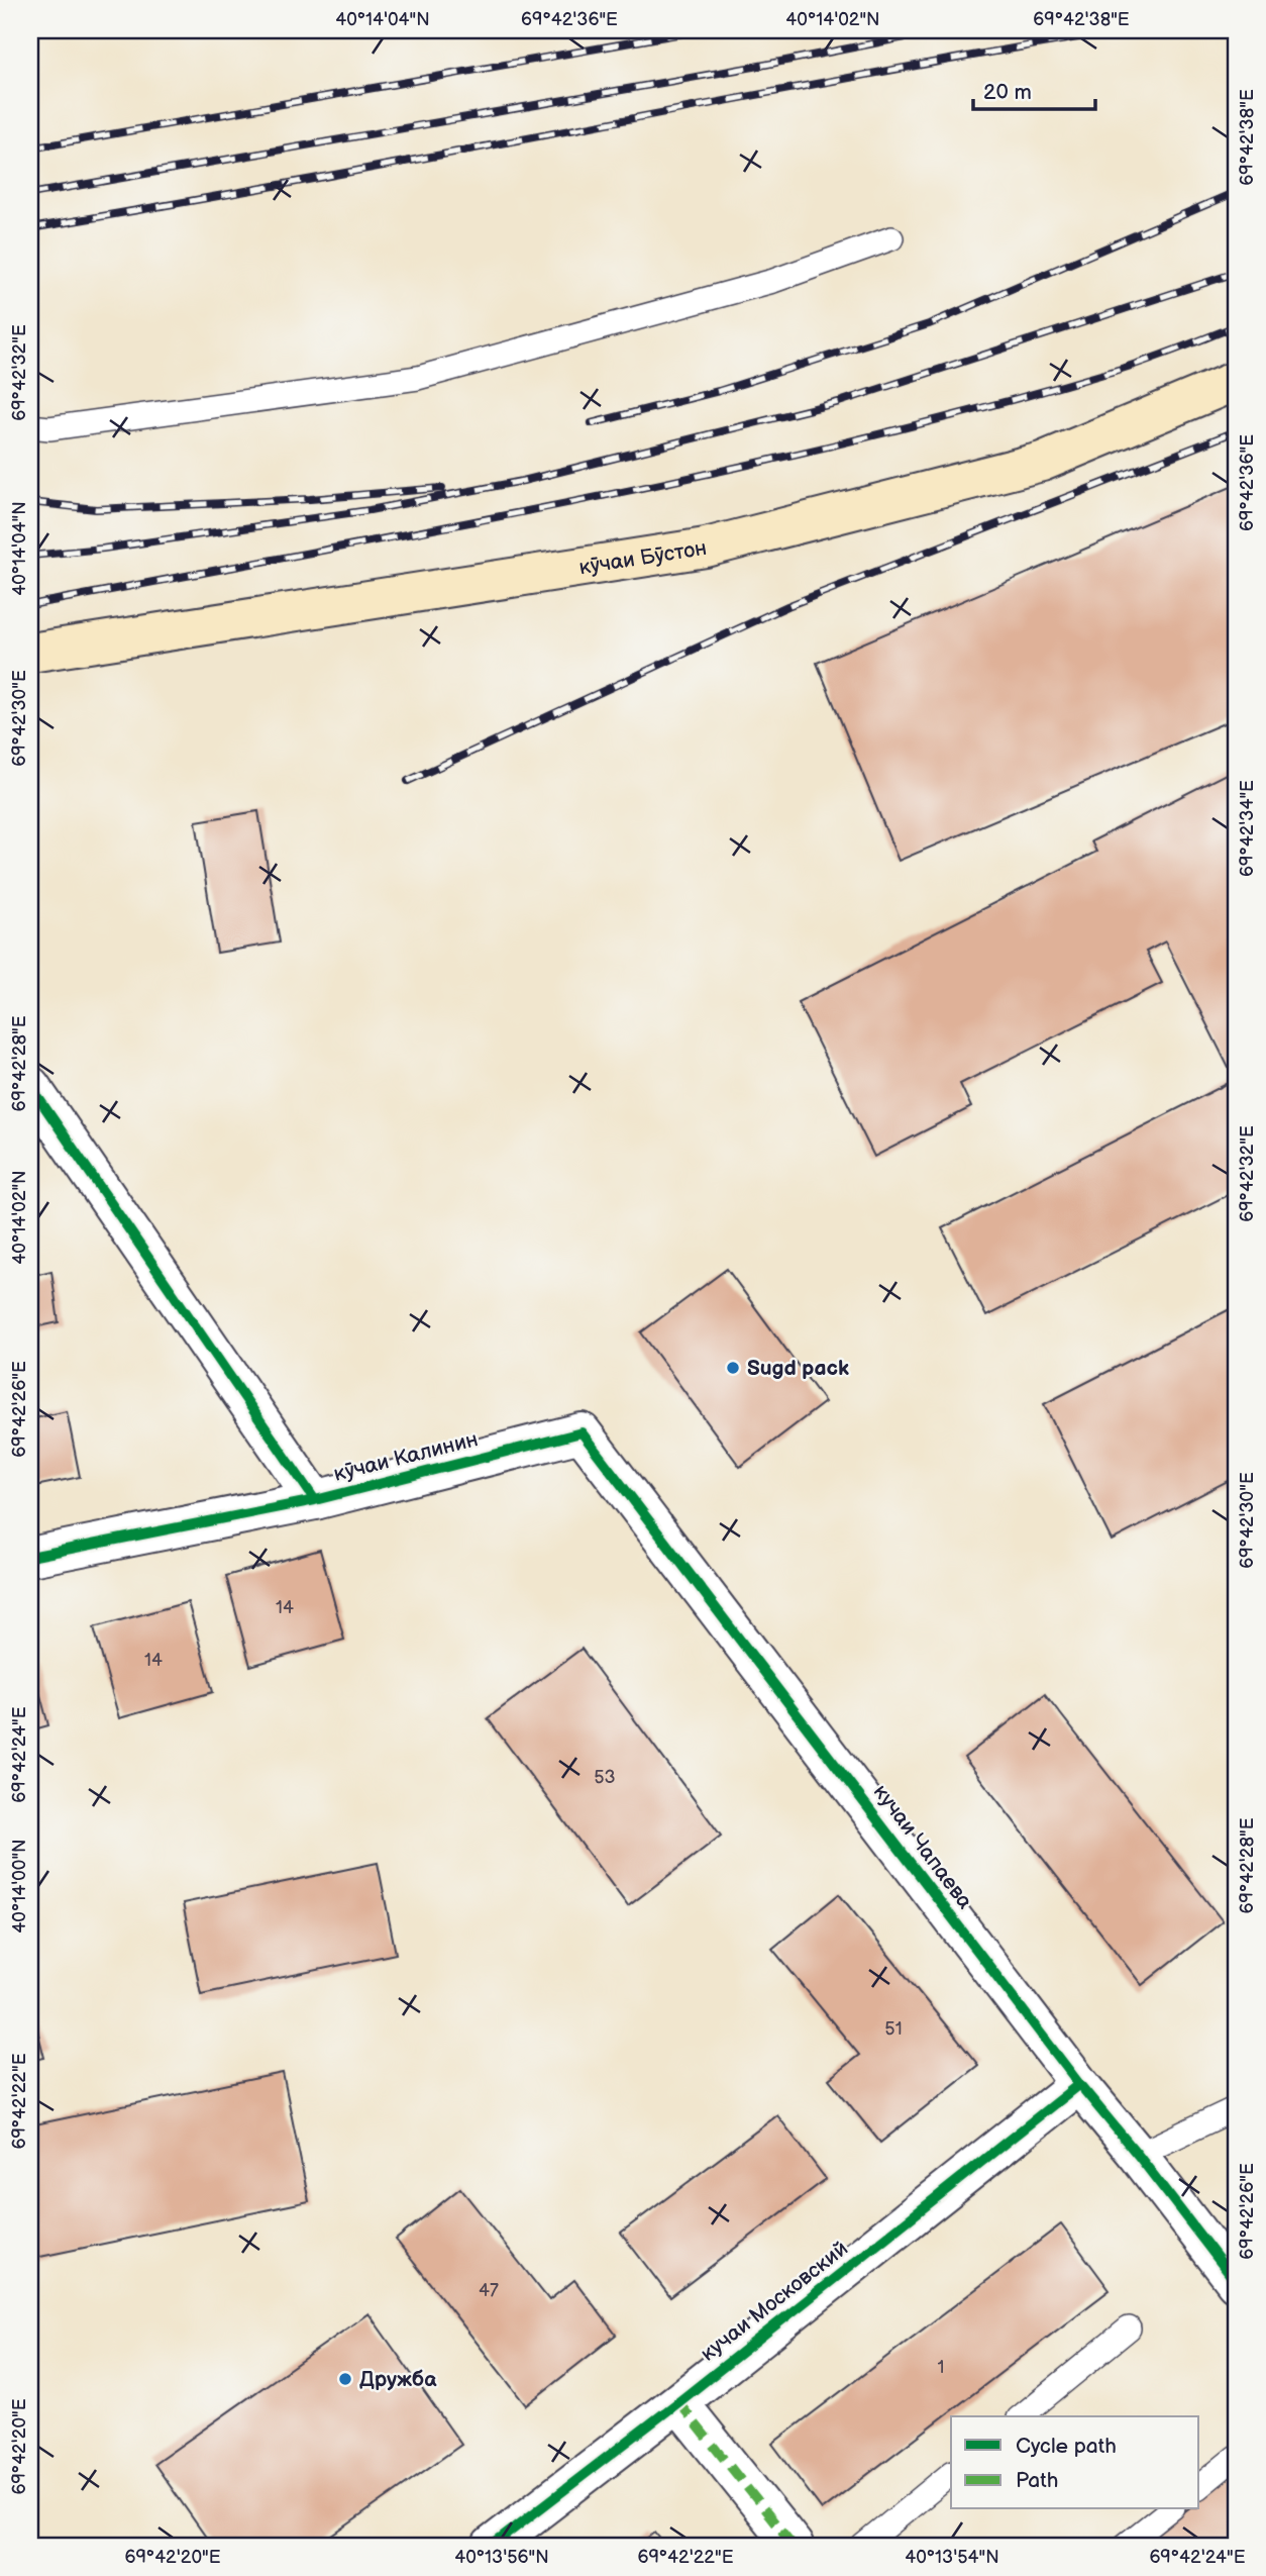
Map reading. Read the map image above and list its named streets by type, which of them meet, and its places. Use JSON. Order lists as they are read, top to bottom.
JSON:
{
  "streets": {
    "main road": ["кӯчаи Бӯстон"],
    "street": ["кӯчаи Калинин", "кучаи Чапаева", "кучаи Московский"]
  },
  "crossings": [
    ["кӯчаи Калинин", "кучаи Чапаева"],
    ["кучаи Чапаева", "кучаи Московский"]
  ],
  "places": ["Sugd pack", "Дружба"],
  "house_numbers": [
    "14",
    "14",
    "53",
    "51",
    "47",
    "1"
  ],
  "legend": ["Cycle path", "Path"],
  "scale_bar": "20 m",
  "coordinates": [
    "40°14'04\"N",
    "69°42'36\"E",
    "40°14'02\"N",
    "69°42'38\"E",
    "69°42'32\"E",
    "69°42'30\"E",
    "69°42'34\"E",
    "69°42'28\"E",
    "69°42'26\"E",
    "69°42'24\"E",
    "40°14'00\"N",
    "69°42'22\"E",
    "69°42'20\"E",
    "40°13'56\"N",
    "40°13'54\"N"
  ]
}
